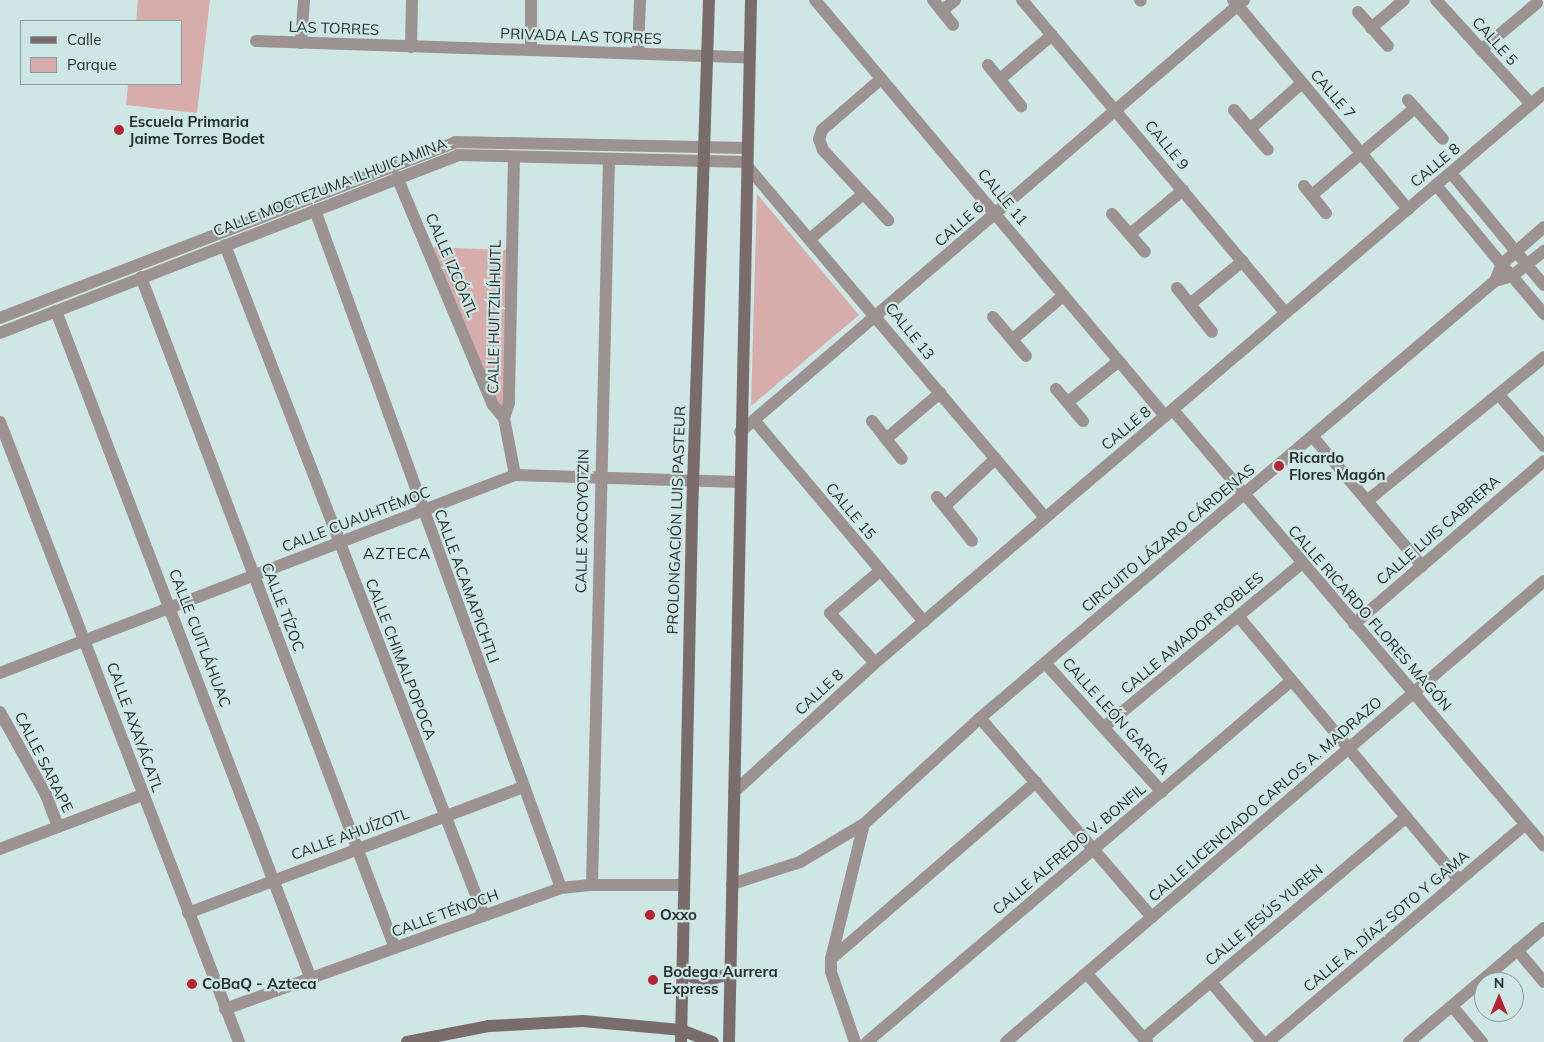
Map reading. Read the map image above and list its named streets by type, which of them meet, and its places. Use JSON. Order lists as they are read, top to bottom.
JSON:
{
  "streets": {
    "main road": ["PROLONGACIÓN LUIS PASTEUR"],
    "street": [
      "LAS TORRES",
      "PRIVADA LAS TORRES",
      "CALLE 5",
      "CALLE 7",
      "CALLE 9",
      "CALLE 8",
      "CALLE MOCTEZUMA ILHUICAMINA",
      "CALLE 11",
      "CALLE 6",
      "CALLE IZCÓATL",
      "CALLE HUITZILÍHUITL",
      "CALLE 13",
      "CALLE 15",
      "CALLE CUAUHTÉMOC",
      "CALLE XOCOYOTZIN",
      "CALLE LUIS CABRERA",
      "CIRCUITO LÁZARO CÁRDENAS",
      "CALLE ACAMAPICHTLI",
      "CALLE TÍZOC",
      "CALLE RICARDO FLORES MAGÓN",
      "CALLE AMADOR ROBLES",
      "CALLE CUITLÁHUAC",
      "CALLE CHIMALPOPOCA",
      "CALLE LEÓN GARCÍA",
      "CALLE AXAYÁCATL",
      "CALLE SARAPE",
      "CALLE LICENCIADO CARLOS A. MADRAZO",
      "CALLE AHUÍZOTL",
      "CALLE ALFREDO V. BONFIL",
      "CALLE TÉNOCH",
      "CALLE JESÚS YUREN",
      "CALLE A. DÍAZ SOTO Y GAMA"
    ]
  },
  "crossings": [
    ["LAS TORRES", "PRIVADA LAS TORRES"],
    ["PRIVADA LAS TORRES", "PROLONGACIÓN LUIS PASTEUR"],
    ["CALLE 5", "CALLE 8"],
    ["CALLE 7", "CALLE 8"],
    ["CALLE 7", "CALLE 6"],
    ["CALLE 9", "CALLE 8"],
    ["CALLE 9", "CALLE 6"],
    ["CALLE 8", "CALLE 11"],
    ["CALLE 8", "CALLE 13"],
    ["CALLE 8", "CALLE 15"],
    ["CALLE 8", "CALLE RICARDO FLORES MAGÓN"],
    ["CALLE MOCTEZUMA ILHUICAMINA", "CALLE IZCÓATL"],
    ["CALLE MOCTEZUMA ILHUICAMINA", "CALLE HUITZILÍHUITL"],
    ["CALLE MOCTEZUMA ILHUICAMINA", "CALLE 13"],
    ["CALLE MOCTEZUMA ILHUICAMINA", "PROLONGACIÓN LUIS PASTEUR"],
    ["CALLE MOCTEZUMA ILHUICAMINA", "CALLE XOCOYOTZIN"],
    ["CALLE MOCTEZUMA ILHUICAMINA", "CALLE ACAMAPICHTLI"],
    ["CALLE MOCTEZUMA ILHUICAMINA", "CALLE TÍZOC"],
    ["CALLE MOCTEZUMA ILHUICAMINA", "CALLE CUITLÁHUAC"],
    ["CALLE MOCTEZUMA ILHUICAMINA", "CALLE CHIMALPOPOCA"],
    ["CALLE 11", "CALLE 6"],
    ["CALLE 11", "CALLE RICARDO FLORES MAGÓN"],
    ["CALLE 6", "CALLE 13"],
    ["CALLE 6", "CALLE 15"],
    ["CALLE IZCÓATL", "CALLE HUITZILÍHUITL"],
    ["CALLE HUITZILÍHUITL", "CALLE CUAUHTÉMOC"],
    ["CALLE CUAUHTÉMOC", "PROLONGACIÓN LUIS PASTEUR"],
    ["CALLE CUAUHTÉMOC", "CALLE XOCOYOTZIN"],
    ["CALLE CUAUHTÉMOC", "CALLE ACAMAPICHTLI"],
    ["CALLE CUAUHTÉMOC", "CALLE TÍZOC"],
    ["CALLE CUAUHTÉMOC", "CALLE CUITLÁHUAC"],
    ["CALLE CUAUHTÉMOC", "CALLE CHIMALPOPOCA"],
    ["CALLE CUAUHTÉMOC", "CALLE AXAYÁCATL"],
    ["PROLONGACIÓN LUIS PASTEUR", "CALLE TÉNOCH"],
    ["CALLE XOCOYOTZIN", "CALLE TÉNOCH"],
    ["CALLE LUIS CABRERA", "CALLE RICARDO FLORES MAGÓN"],
    ["CIRCUITO LÁZARO CÁRDENAS", "CALLE RICARDO FLORES MAGÓN"],
    ["CIRCUITO LÁZARO CÁRDENAS", "CALLE LEÓN GARCÍA"],
    ["CALLE ACAMAPICHTLI", "CALLE AHUÍZOTL"],
    ["CALLE ACAMAPICHTLI", "CALLE TÉNOCH"],
    ["CALLE TÍZOC", "CALLE AHUÍZOTL"],
    ["CALLE TÍZOC", "CALLE TÉNOCH"],
    ["CALLE RICARDO FLORES MAGÓN", "CALLE AMADOR ROBLES"],
    ["CALLE RICARDO FLORES MAGÓN", "CALLE LICENCIADO CARLOS A. MADRAZO"],
    ["CALLE RICARDO FLORES MAGÓN", "CALLE A. DÍAZ SOTO Y GAMA"],
    ["CALLE AMADOR ROBLES", "CALLE LEÓN GARCÍA"],
    ["CALLE CUITLÁHUAC", "CALLE AHUÍZOTL"],
    ["CALLE CUITLÁHUAC", "CALLE TÉNOCH"],
    ["CALLE CHIMALPOPOCA", "CALLE AHUÍZOTL"],
    ["CALLE CHIMALPOPOCA", "CALLE TÉNOCH"],
    ["CALLE LEÓN GARCÍA", "CALLE ALFREDO V. BONFIL"],
    ["CALLE AXAYÁCATL", "CALLE AHUÍZOTL"],
    ["CALLE AXAYÁCATL", "CALLE TÉNOCH"]
  ],
  "districts": ["AZTECA"],
  "places": [
    "Escuela Primaria Jaime Torres Bodet",
    "Ricardo Flores Magón",
    "Oxxo",
    "Bodega Aurrera Express",
    "CoBaQ - Azteca"
  ],
  "legend": ["Calle", "Parque"],
  "north": "top"
}
